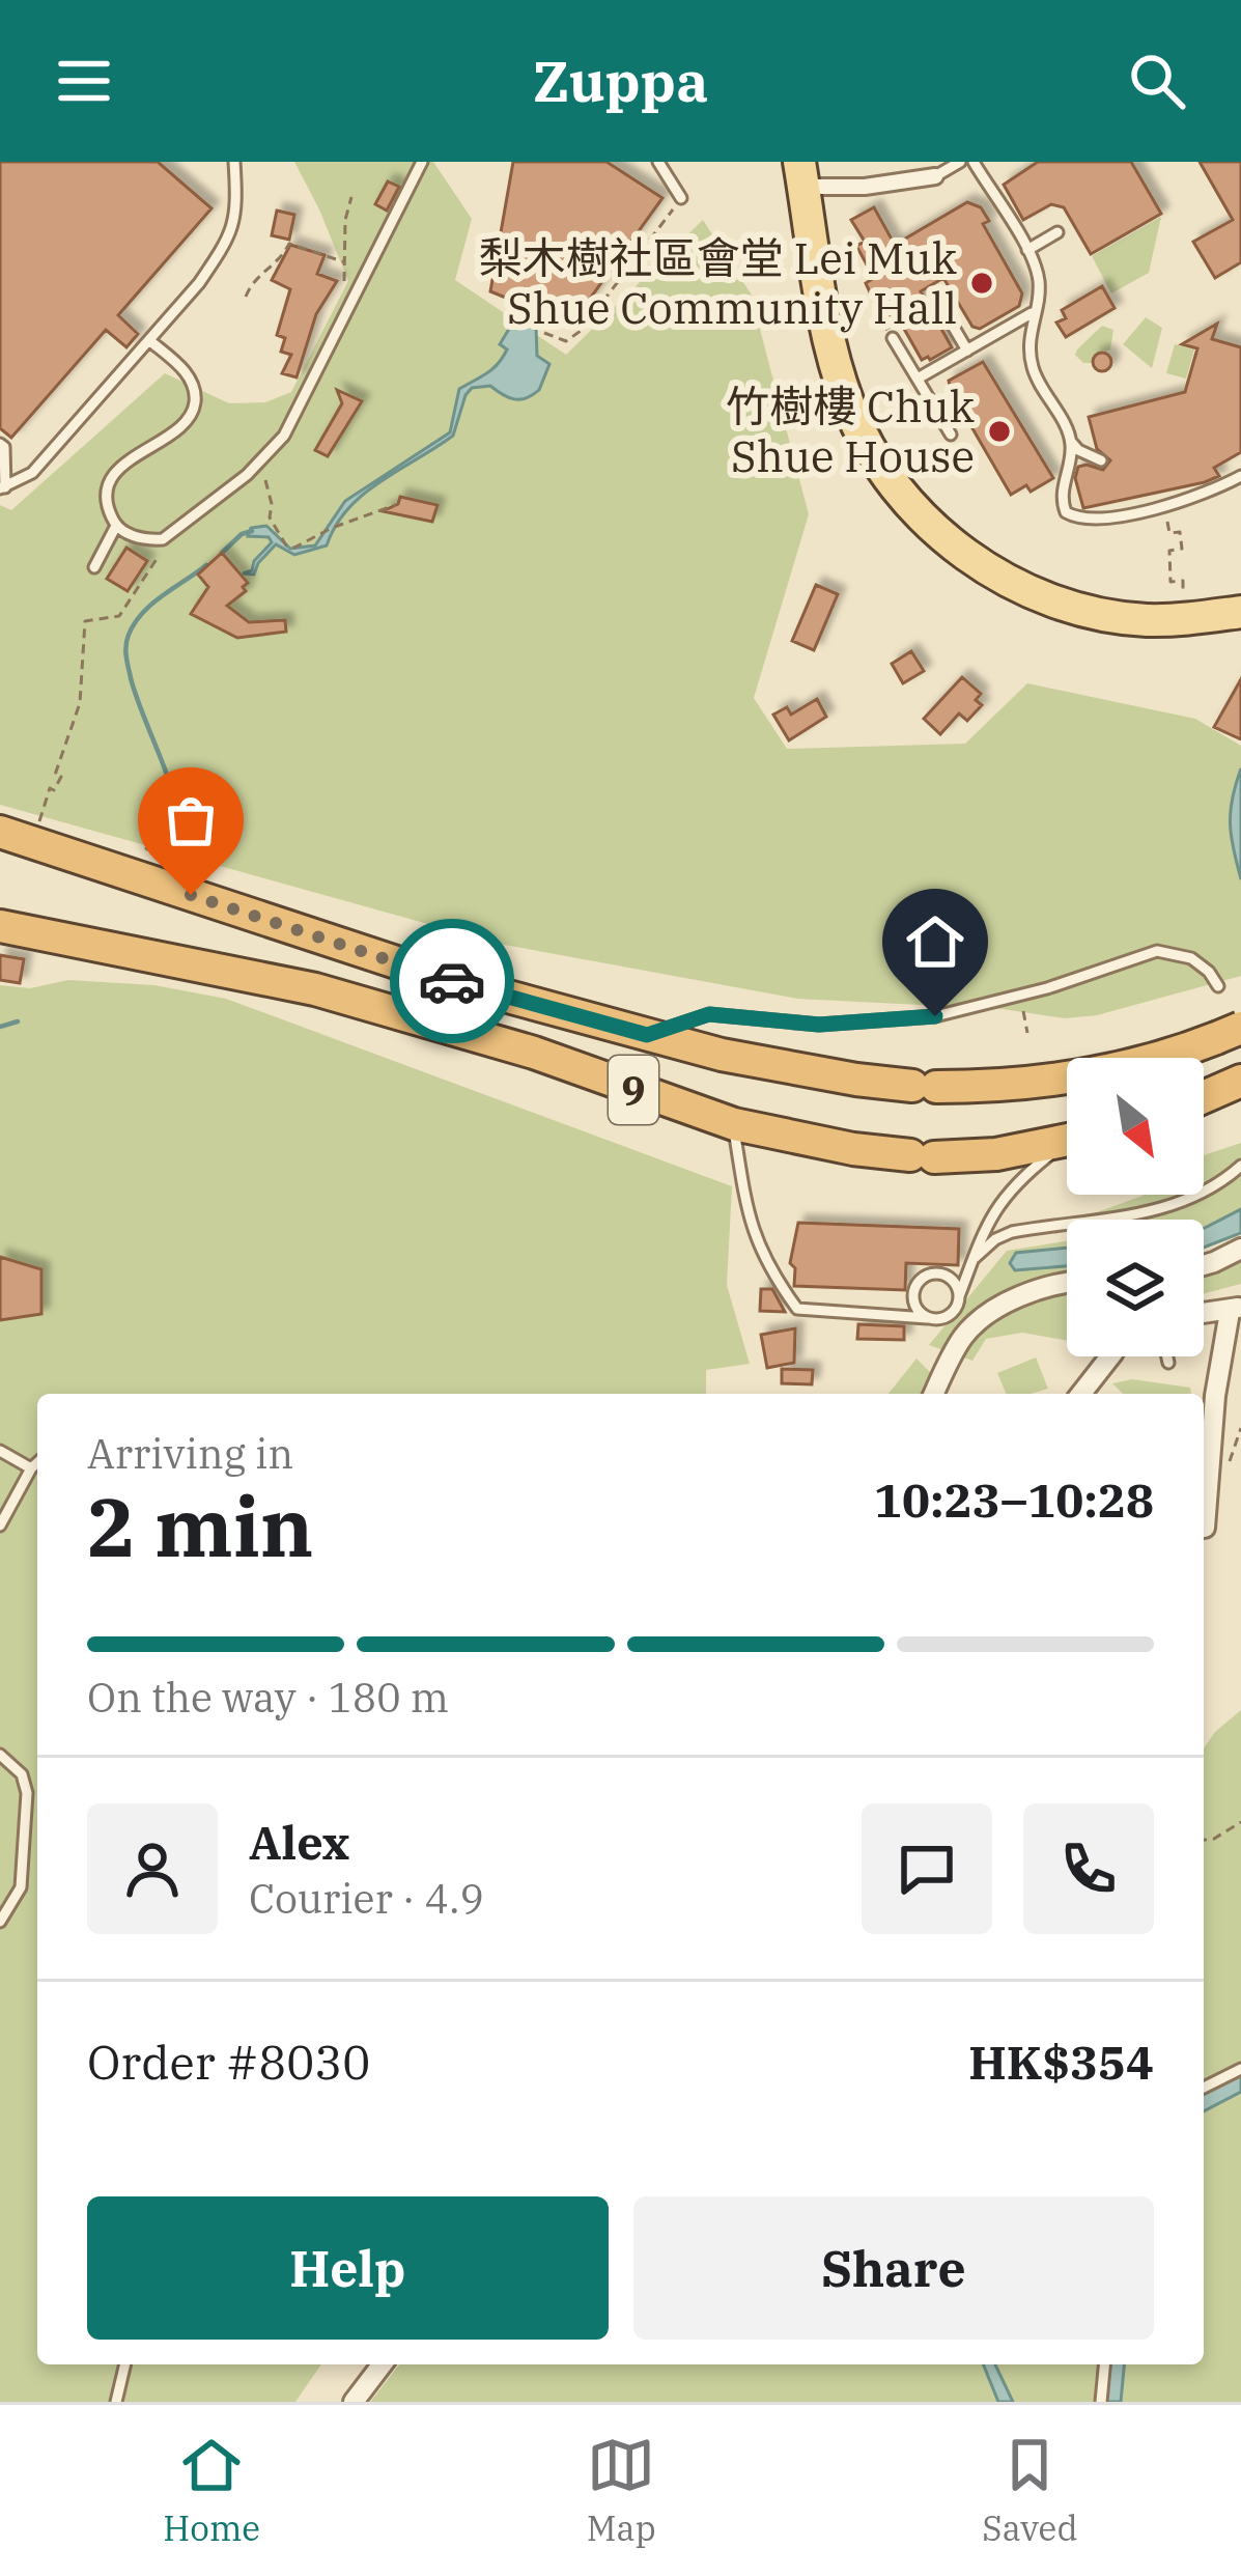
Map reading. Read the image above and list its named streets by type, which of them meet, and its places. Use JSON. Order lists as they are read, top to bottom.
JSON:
{
  "streets": {
    "highway": ["9"]
  },
  "places": ["梨木樹社區會堂 Lei Muk Shue Community Hall", "竹樹樓 Chuk Shue House"],
  "north": "bottom right",
  "page": {
    "header": "Zuppa",
    "heading": ["2 min", "Arriving in", "10:23–10:28"],
    "panel": [
      "Alex",
      "Courier · 4.9",
      "Order #8030",
      "HK$354"
    ],
    "bar": "On the way · 180 m",
    "buttons": ["Help", "Share"],
    "tabs": ["Home", "Map", "Saved"]
  }
}
